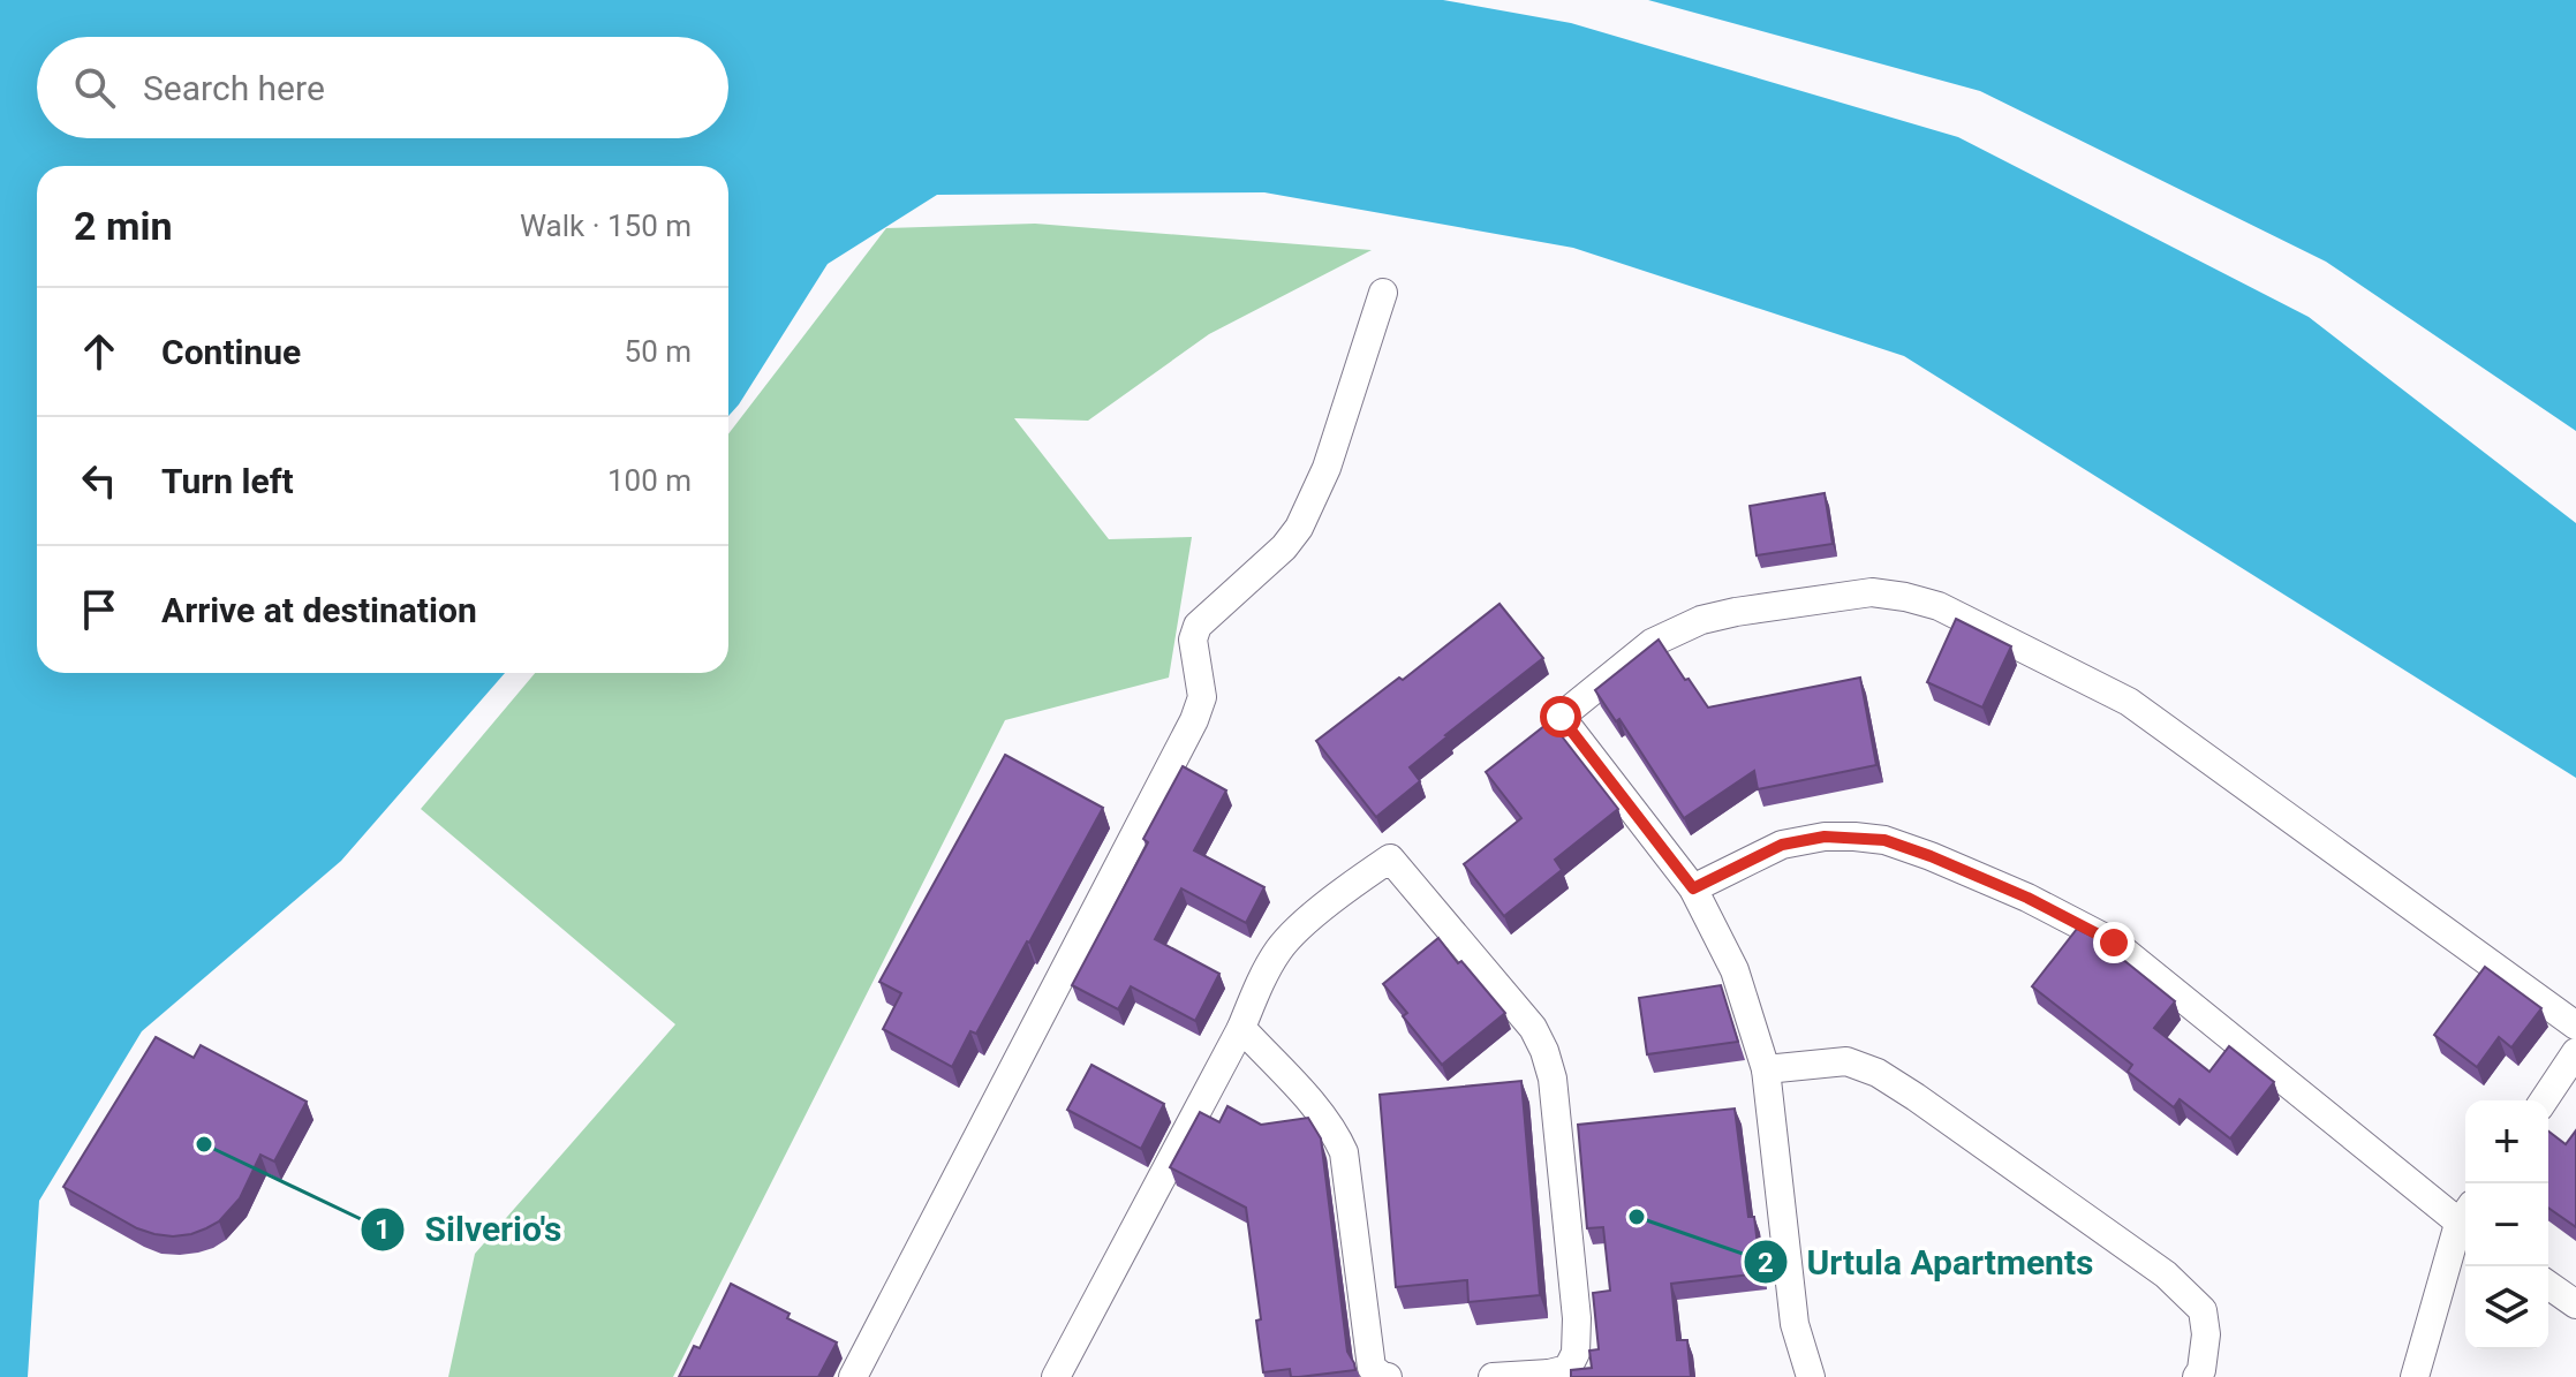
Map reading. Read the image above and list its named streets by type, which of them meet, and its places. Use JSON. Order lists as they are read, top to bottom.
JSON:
{
  "places": ["Silverio's", "Urtula Apartments"],
  "page": {
    "search": "Search here",
    "heading": ["2 min", "Walk · 150 m"],
    "list": [
      ["Continue", "50 m"],
      ["Turn left", "100 m"],
      "Arrive at destination"
    ],
    "map_buttons": ["+", "−"]
  }
}
